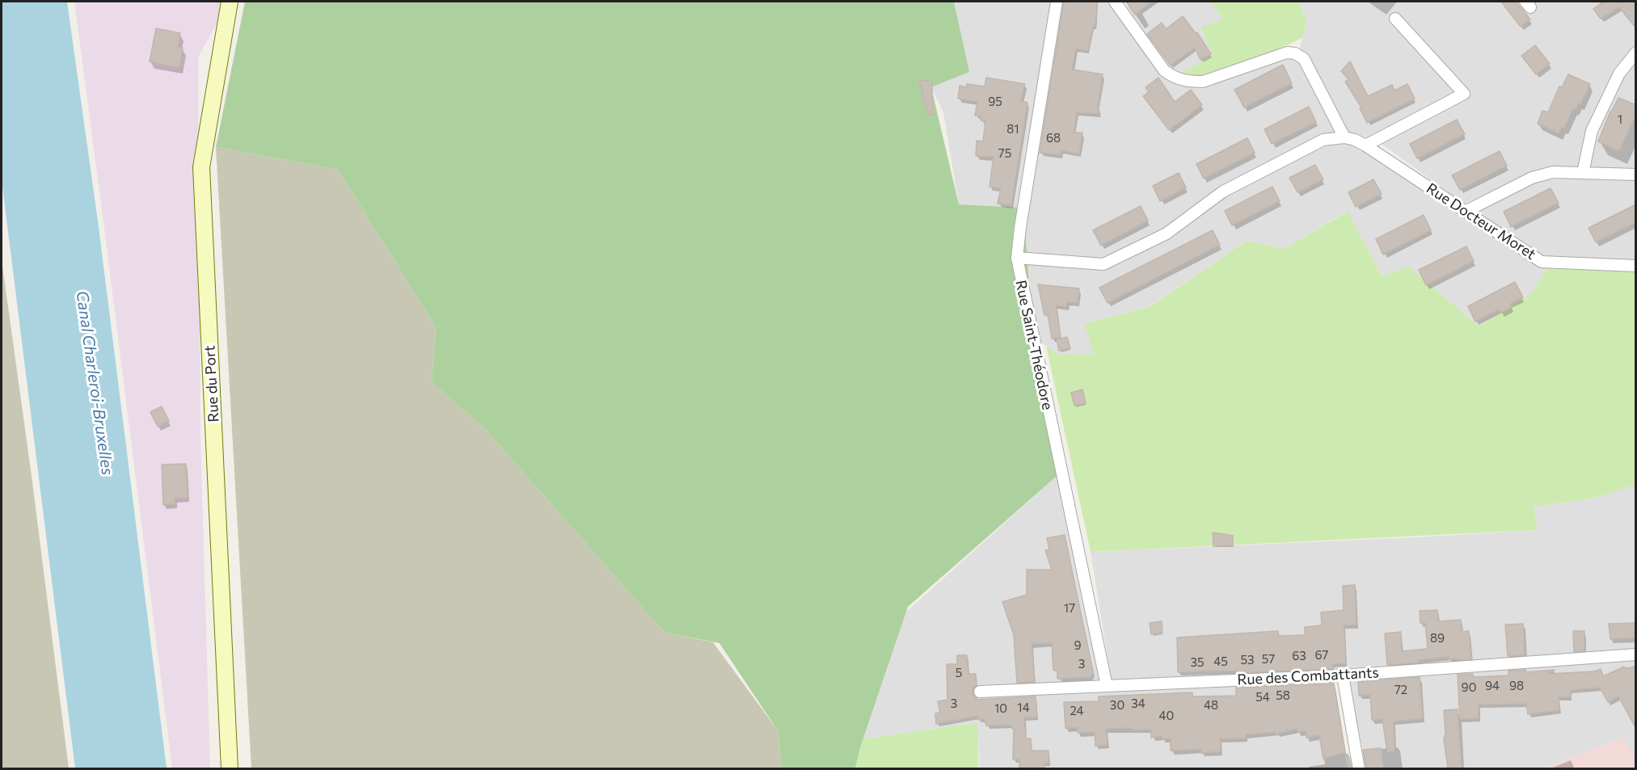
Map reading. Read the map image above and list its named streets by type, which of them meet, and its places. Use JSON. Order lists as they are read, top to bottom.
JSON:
{
  "streets": {
    "main road": ["Rue du Port"],
    "street": ["Rue Docteur Moret", "Rue Saint-Théodore", "Rue des Combattants"]
  },
  "crossings": [
    ["Rue Saint-Théodore", "Rue des Combattants"]
  ],
  "water": ["Canal Charleroi-Bruxelles"],
  "house_numbers": [
    "95",
    "1",
    "81",
    "68",
    "75",
    "17",
    "89",
    "9",
    "67",
    "63",
    "57",
    "53",
    "45",
    "35",
    "3",
    "5",
    "94",
    "98",
    "90",
    "72",
    "58",
    "54",
    "3",
    "34",
    "30",
    "48",
    "14",
    "10",
    "24",
    "40"
  ]
}
